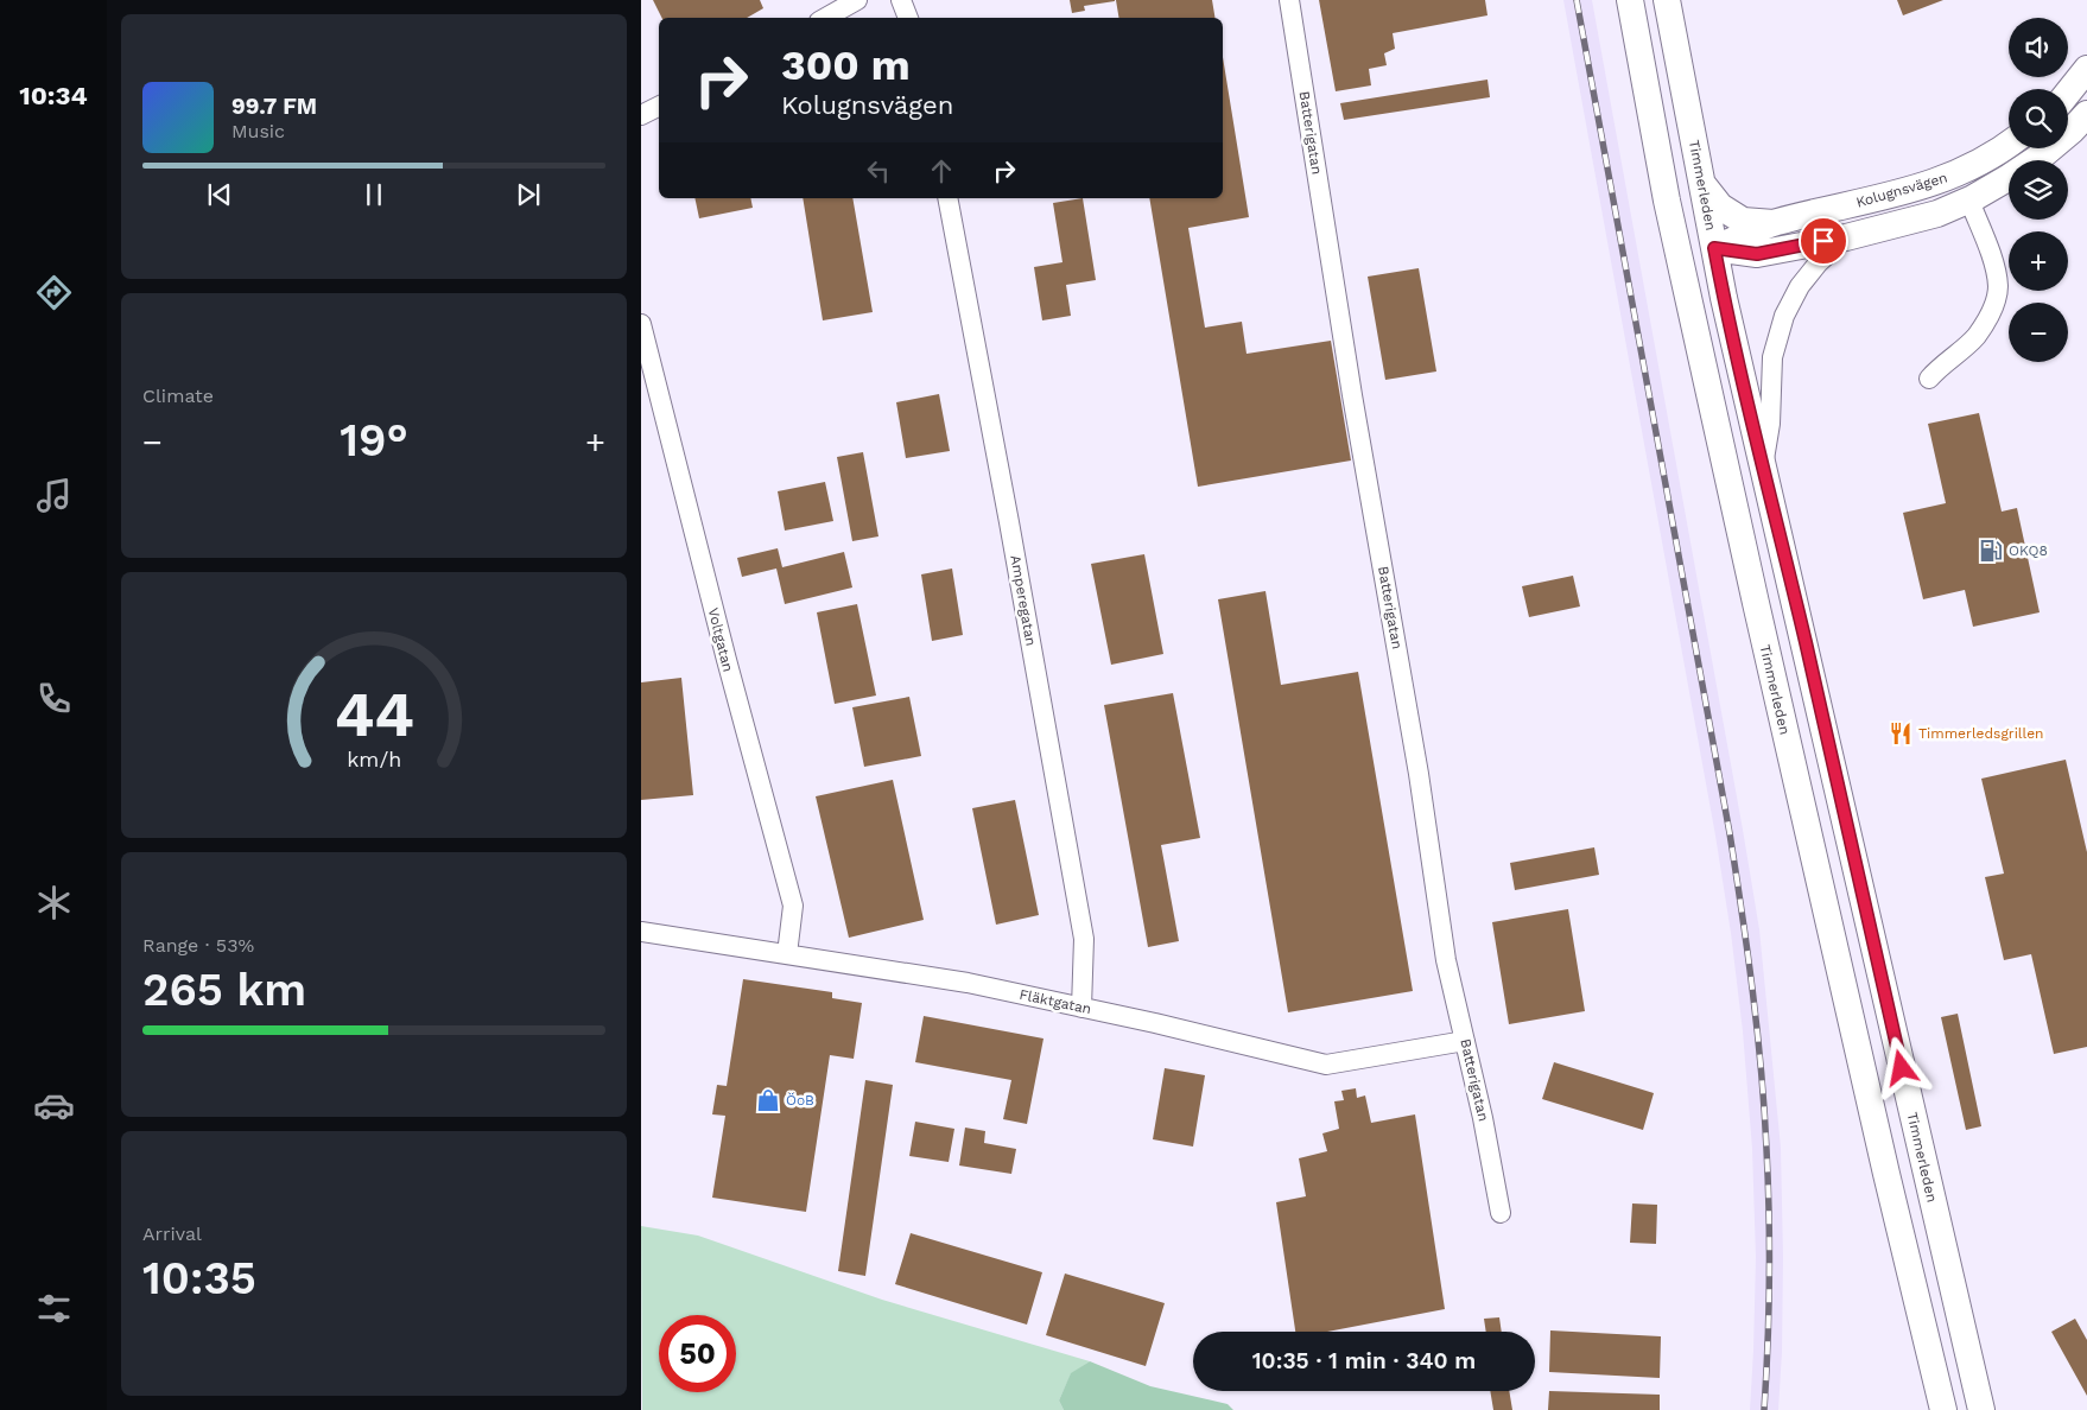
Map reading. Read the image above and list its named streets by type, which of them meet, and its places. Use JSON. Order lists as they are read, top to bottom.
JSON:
{
  "streets": {
    "main road": ["Timmerleden", "Kolugnsvägen"],
    "street": [
      "Batterigatan",
      "Amperegatan",
      "Voltgatan",
      "Fläktgatan"
    ]
  },
  "crossings": [
    ["Batterigatan", "Fläktgatan"],
    ["Timmerleden", "Kolugnsvägen"],
    ["Amperegatan", "Fläktgatan"],
    ["Voltgatan", "Fläktgatan"]
  ],
  "places": {
    "fuel station": ["OKQ8"],
    "restaurant": ["Timmerledsgrillen"],
    "shop": ["ÖoB"]
  },
  "page": {
    "tabs": "10:34",
    "map_buttons": ["+", "−"],
    "turn": ["300 m", "Kolugnsvägen"],
    "song": ["99.7 FM", "Music"],
    "tile": [
      "Climate",
      ["Range · 53%", "265 km"],
      ["Arrival", "10:35"]
    ],
    "heat": ["−", "19°", "+"],
    "limit": "50",
    "trip": "10:35 · 1 min · 340 m",
    "gauge": ["44", "km/h"]
  }
}
